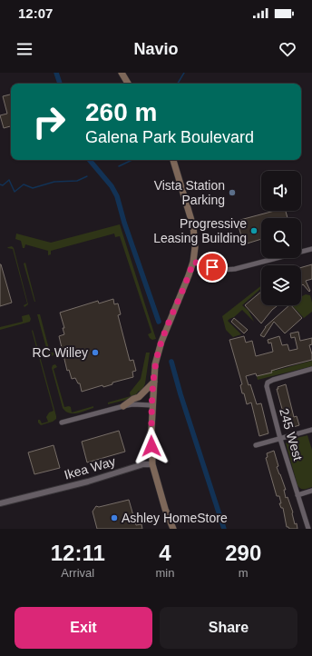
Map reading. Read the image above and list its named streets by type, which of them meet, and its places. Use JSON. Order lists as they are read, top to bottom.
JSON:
{
  "streets": {
    "street": ["245 West", "Ikea Way"]
  },
  "places": [
    "Vista Station Parking",
    "Progressive Leasing Building",
    "RC Willey",
    "Ashley HomeStore"
  ],
  "page": {
    "status": "12:07",
    "header": "Navio",
    "turn": ["260 m", "Galena Park Boulevard"],
    "eta": [
      "12:11",
      "Arrival",
      "4",
      "min",
      "290",
      "m"
    ],
    "buttons": ["Exit", "Share"]
  }
}
